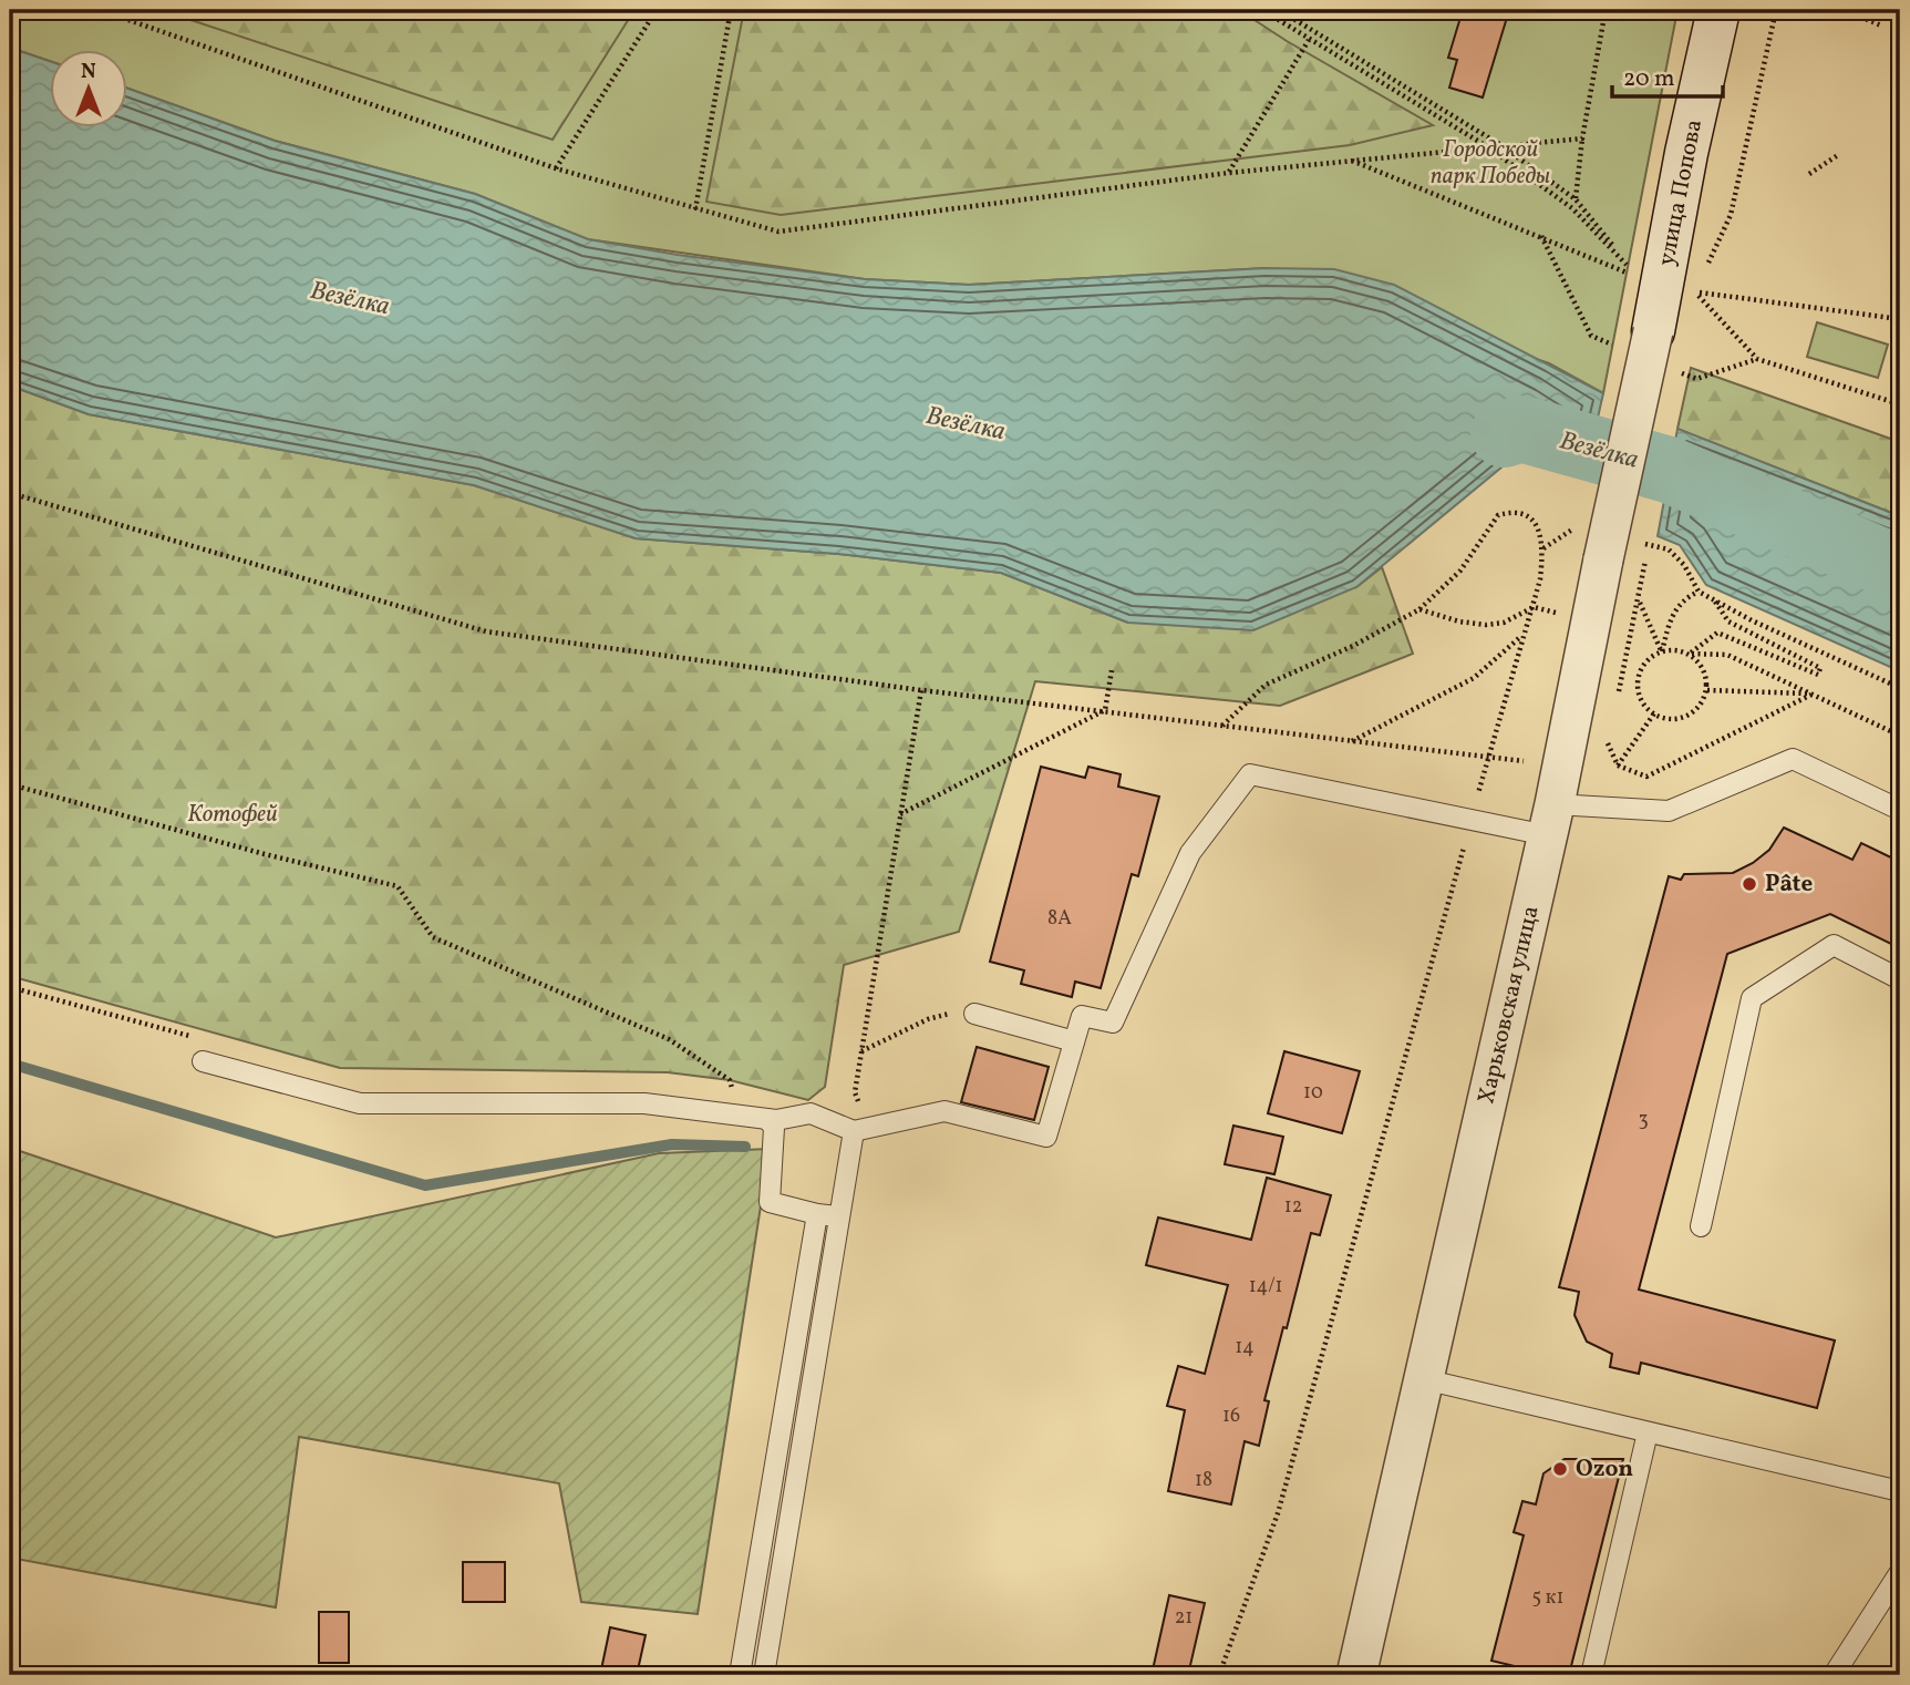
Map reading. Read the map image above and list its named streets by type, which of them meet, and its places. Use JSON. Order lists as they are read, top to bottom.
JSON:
{
  "streets": {
    "main road": ["улица Попова"],
    "street": ["Харьковская улица"]
  },
  "crossings": [
    ["улица Попова", "Харьковская улица"]
  ],
  "water": ["Везёлка"],
  "parks": ["Городской парк Победы", "Котофей"],
  "places": ["Pâte", "Ozon"],
  "house_numbers": [
    "8А",
    "10",
    "3",
    "12",
    "14/1",
    "14",
    "16",
    "18",
    "5 к1",
    "21"
  ],
  "scale_bar": "20 m",
  "north": "top"
}
